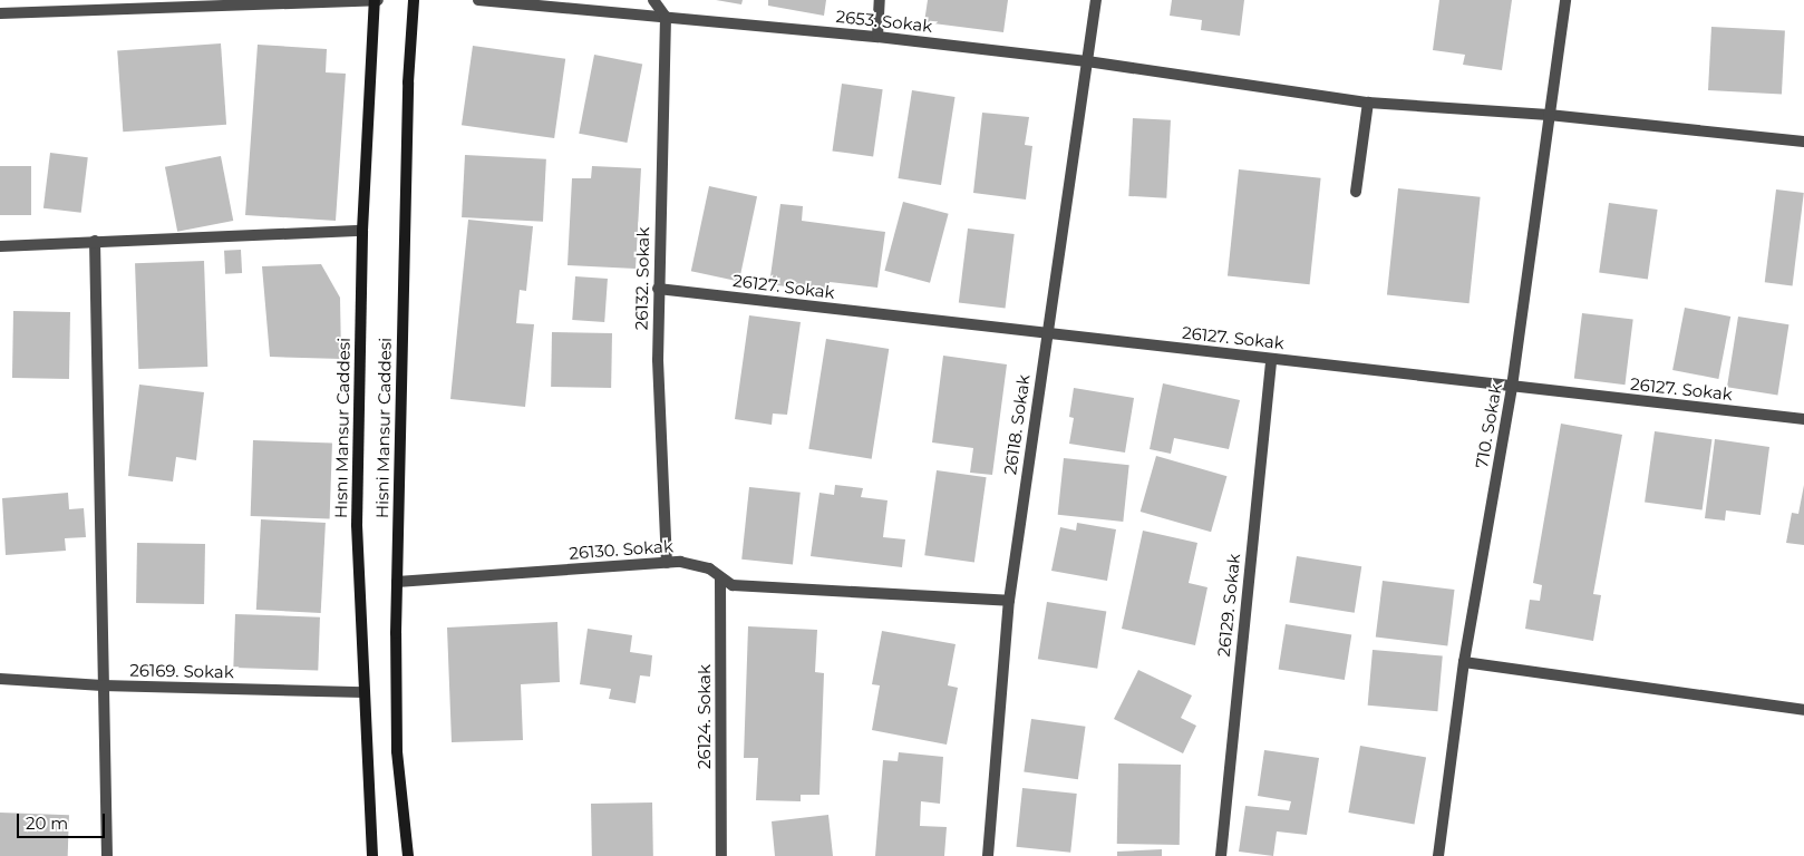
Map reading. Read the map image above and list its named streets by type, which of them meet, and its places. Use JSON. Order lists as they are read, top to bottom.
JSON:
{
  "streets": {
    "main road": ["Hısnı Mansur Caddesi", "Hisni Mansur Caddesi"],
    "street": [
      "2653. Sokak",
      "26132. Sokak",
      "26127. Sokak",
      "26118. Sokak",
      "710. Sokak",
      "26130. Sokak",
      "26129. Sokak",
      "26169. Sokak",
      "26124. Sokak"
    ]
  },
  "crossings": [
    ["2653. Sokak", "26132. Sokak"],
    ["2653. Sokak", "26118. Sokak"],
    ["2653. Sokak", "710. Sokak"],
    ["26132. Sokak", "26127. Sokak"],
    ["26132. Sokak", "26130. Sokak"],
    ["26127. Sokak", "26118. Sokak"],
    ["26127. Sokak", "710. Sokak"],
    ["26127. Sokak", "26129. Sokak"],
    ["26118. Sokak", "26130. Sokak"],
    ["Hısnı Mansur Caddesi", "26169. Sokak"],
    ["Hisni Mansur Caddesi", "26130. Sokak"],
    ["26130. Sokak", "26124. Sokak"]
  ],
  "scale_bar": "20 m"
}
